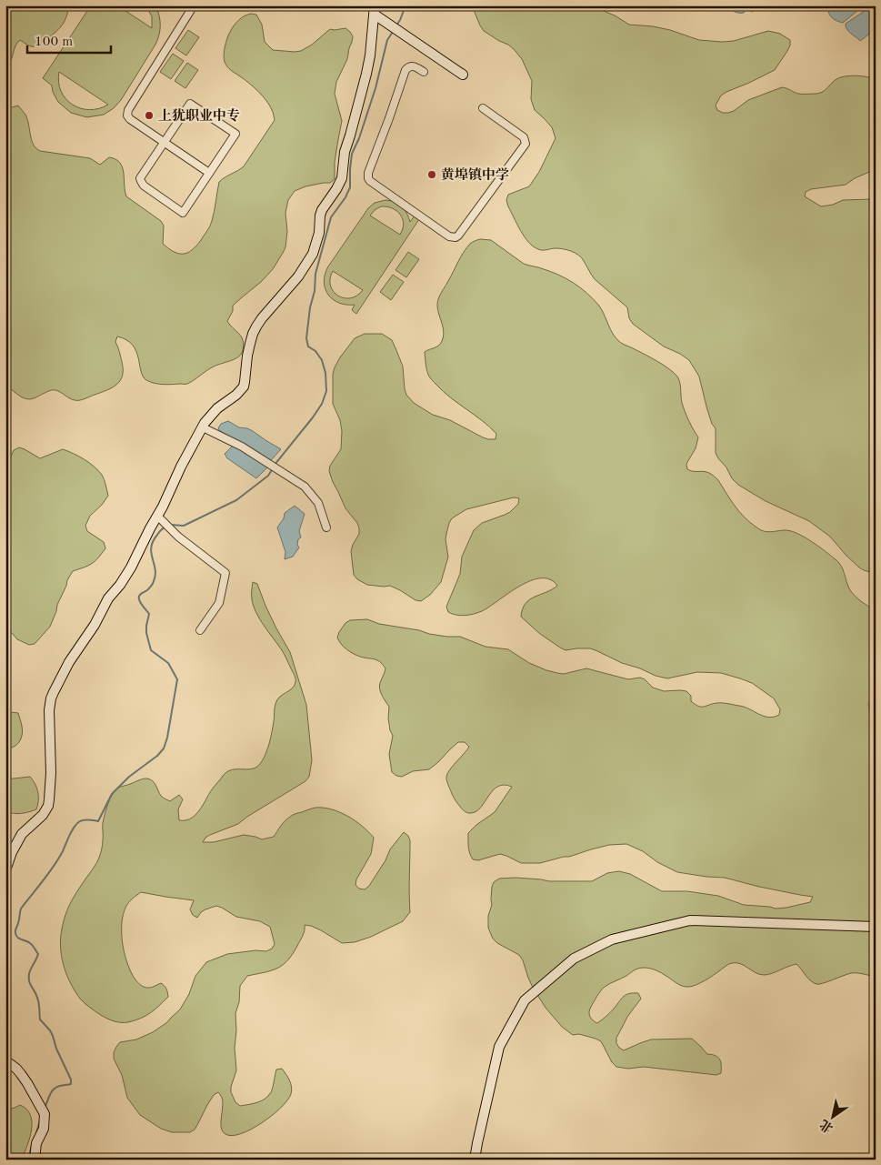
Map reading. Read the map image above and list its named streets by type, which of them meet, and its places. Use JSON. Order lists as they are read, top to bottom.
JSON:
{
  "places": ["上犹职业中专", "黄埠镇中学"],
  "scale_bar": "100 m",
  "north": "bottom left"
}
